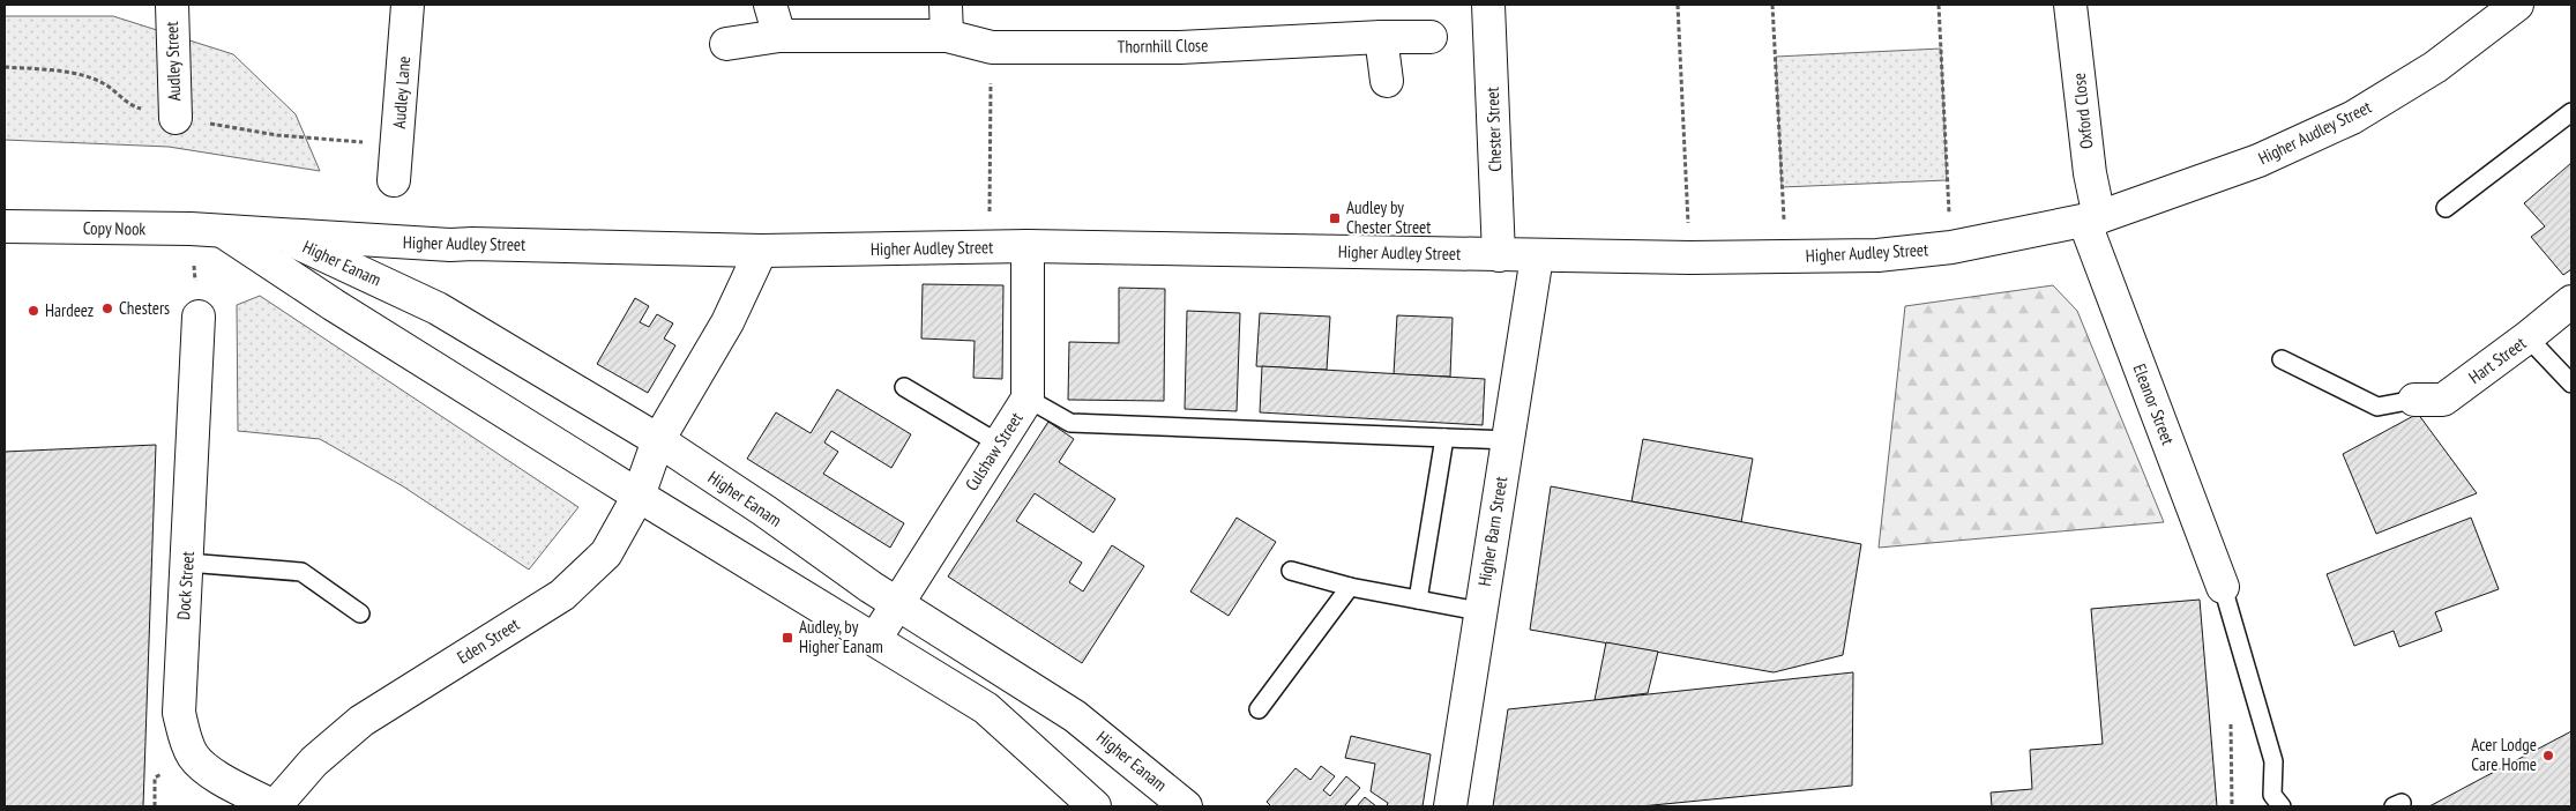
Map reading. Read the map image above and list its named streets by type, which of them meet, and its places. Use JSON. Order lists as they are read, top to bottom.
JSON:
{
  "streets": {
    "main road": [
      "Thornhill Close",
      "Audley Street",
      "Audley Lane",
      "Oxford Close",
      "Chester Street",
      "Higher Audley Street",
      "Copy Nook",
      "Higher Eanam",
      "Hart Street",
      "Eleanor Street",
      "Culshaw Street",
      "Higher Barn Street",
      "Dock Street",
      "Eden Street"
    ]
  },
  "crossings": [
    ["Oxford Close", "Higher Audley Street"],
    ["Oxford Close", "Eleanor Street"],
    ["Chester Street", "Higher Audley Street"],
    ["Higher Audley Street", "Copy Nook"],
    ["Higher Audley Street", "Higher Eanam"],
    ["Higher Audley Street", "Eleanor Street"],
    ["Higher Audley Street", "Culshaw Street"],
    ["Higher Audley Street", "Higher Barn Street"],
    ["Higher Audley Street", "Eden Street"],
    ["Copy Nook", "Higher Eanam"],
    ["Higher Eanam", "Culshaw Street"],
    ["Higher Eanam", "Eden Street"],
    ["Dock Street", "Eden Street"]
  ],
  "places": {
    "transit": ["Audley by Chester Street", "Audley, by Higher Eanam"],
    "other": ["Chesters", "Hardeez", "Acer Lodge Care Home"]
  }
}
